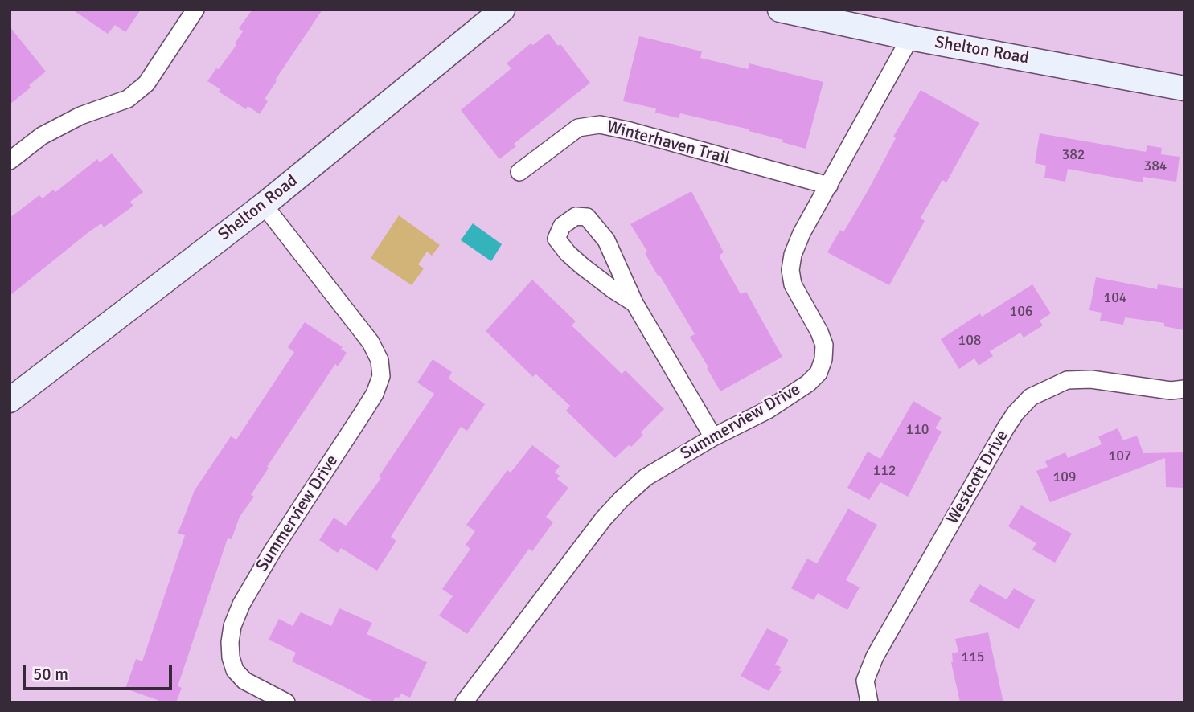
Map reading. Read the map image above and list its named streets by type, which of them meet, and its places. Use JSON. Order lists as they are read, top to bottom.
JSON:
{
  "streets": {
    "street": [
      "Shelton Road",
      "Winterhaven Trail",
      "Summerview Drive",
      "Westcott Drive"
    ]
  },
  "crossings": [
    ["Shelton Road", "Summerview Drive"],
    ["Winterhaven Trail", "Summerview Drive"]
  ],
  "house_numbers": [
    "382",
    "384",
    "104",
    "106",
    "108",
    "110",
    "107",
    "112",
    "109",
    "115"
  ],
  "scale_bar": "50 m"
}
